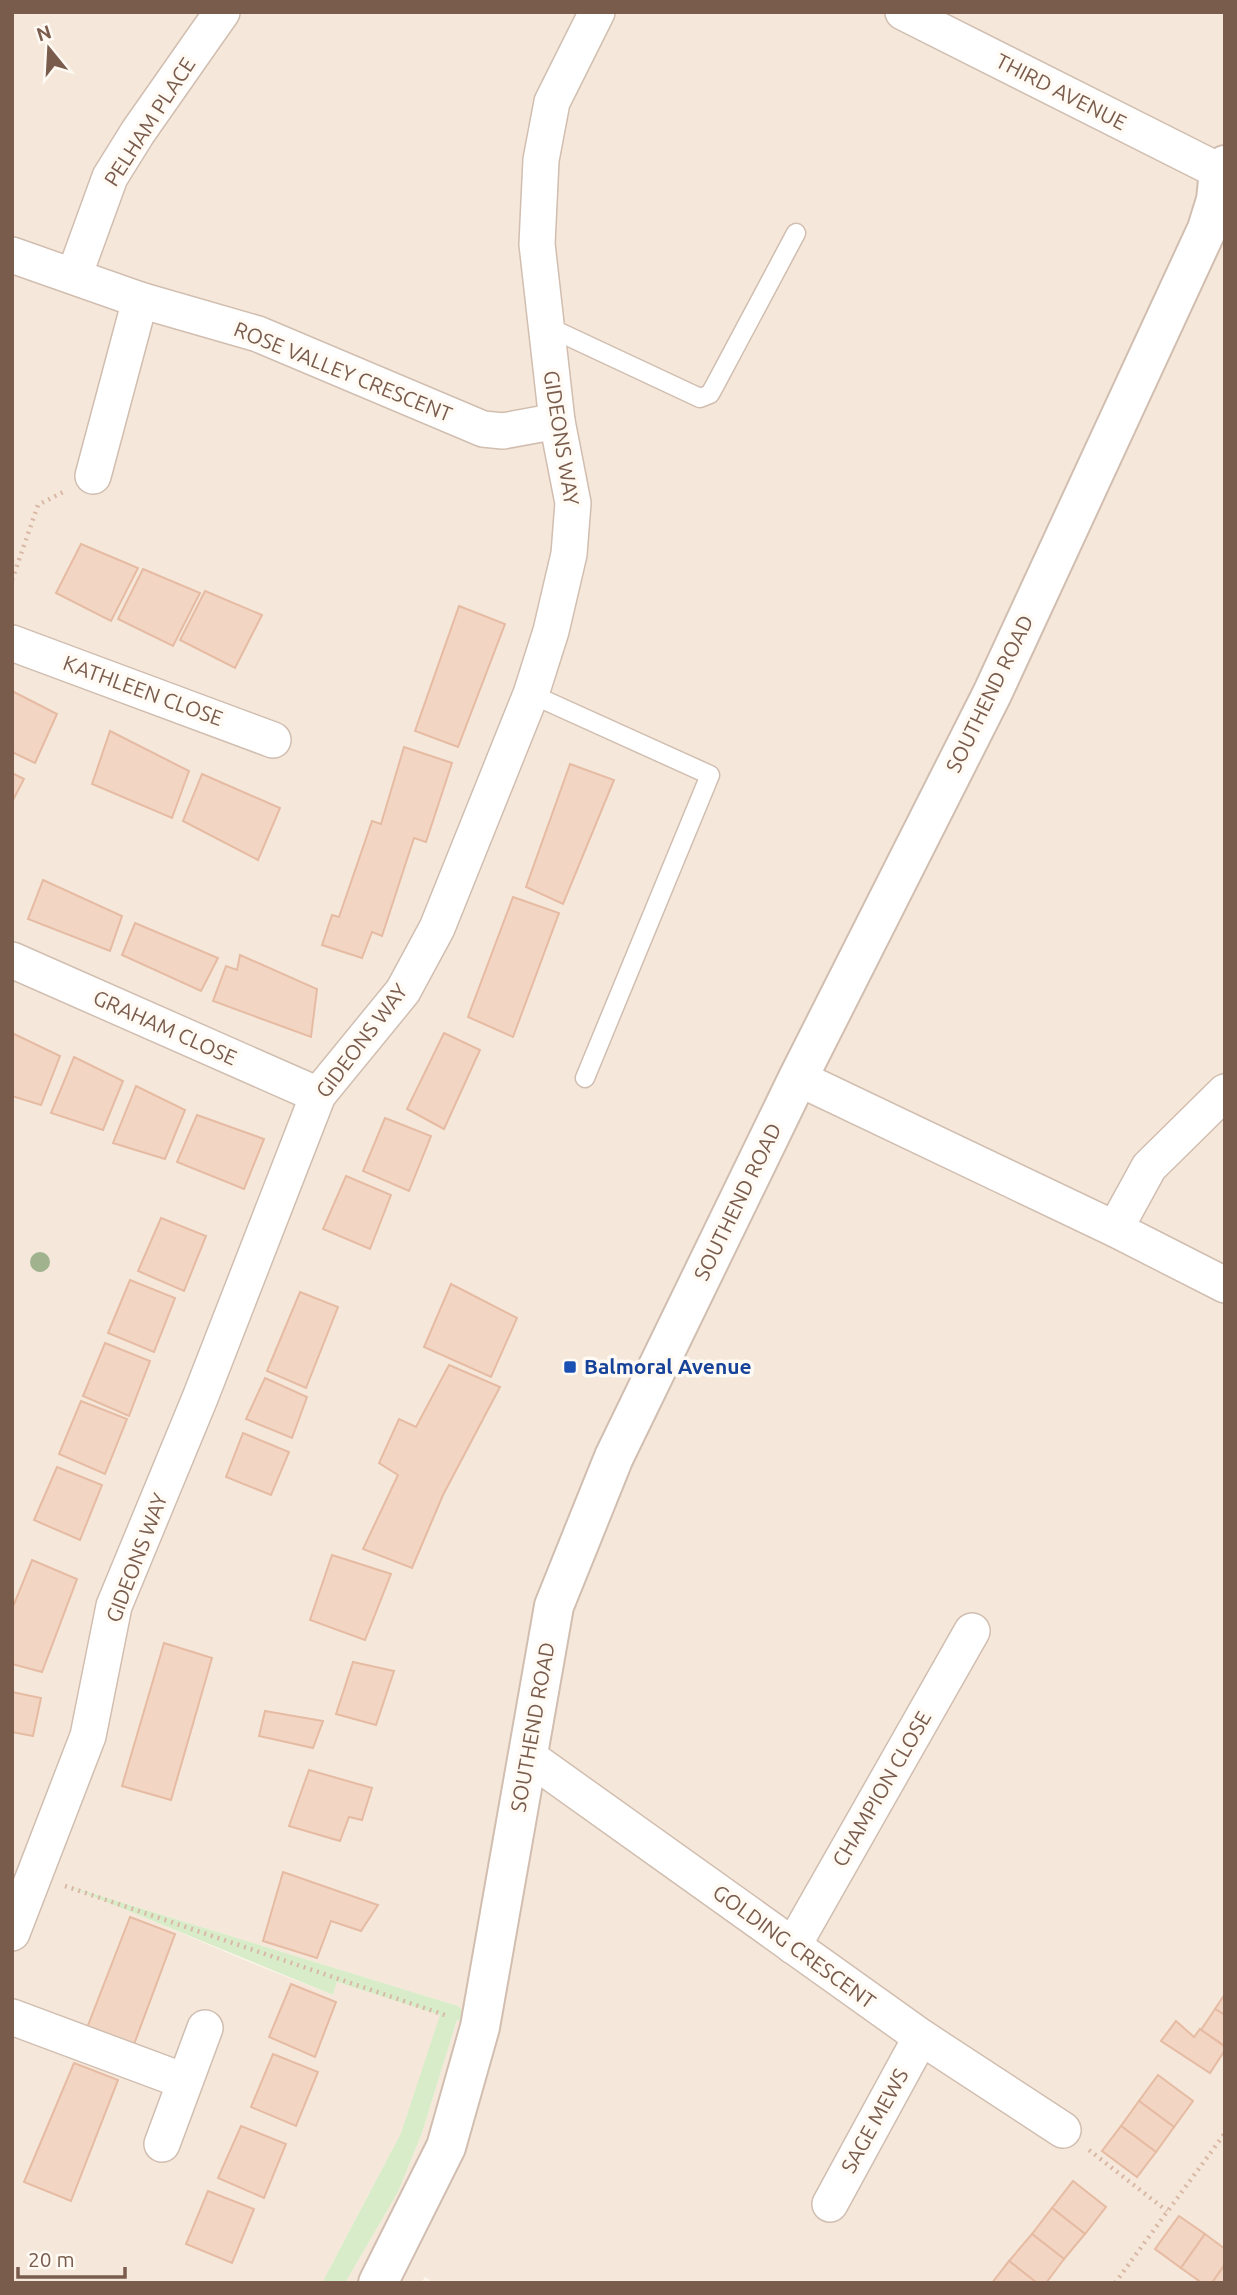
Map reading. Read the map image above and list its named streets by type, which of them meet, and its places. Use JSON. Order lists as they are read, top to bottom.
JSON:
{
  "streets": {
    "street": [
      "THIRD AVENUE",
      "PELHAM PLACE",
      "ROSE VALLEY CRESCENT",
      "GIDEONS WAY",
      "KATHLEEN CLOSE",
      "SOUTHEND ROAD",
      "GRAHAM CLOSE",
      "CHAMPION CLOSE",
      "GOLDING CRESCENT",
      "SAGE MEWS"
    ]
  },
  "crossings": [
    ["THIRD AVENUE", "SOUTHEND ROAD"],
    ["PELHAM PLACE", "ROSE VALLEY CRESCENT"],
    ["ROSE VALLEY CRESCENT", "GIDEONS WAY"],
    ["GIDEONS WAY", "GRAHAM CLOSE"],
    ["SOUTHEND ROAD", "GOLDING CRESCENT"],
    ["CHAMPION CLOSE", "GOLDING CRESCENT"],
    ["GOLDING CRESCENT", "SAGE MEWS"]
  ],
  "places": {
    "transit": ["Balmoral Avenue"]
  },
  "scale_bar": "20 m",
  "north": "top"
}
